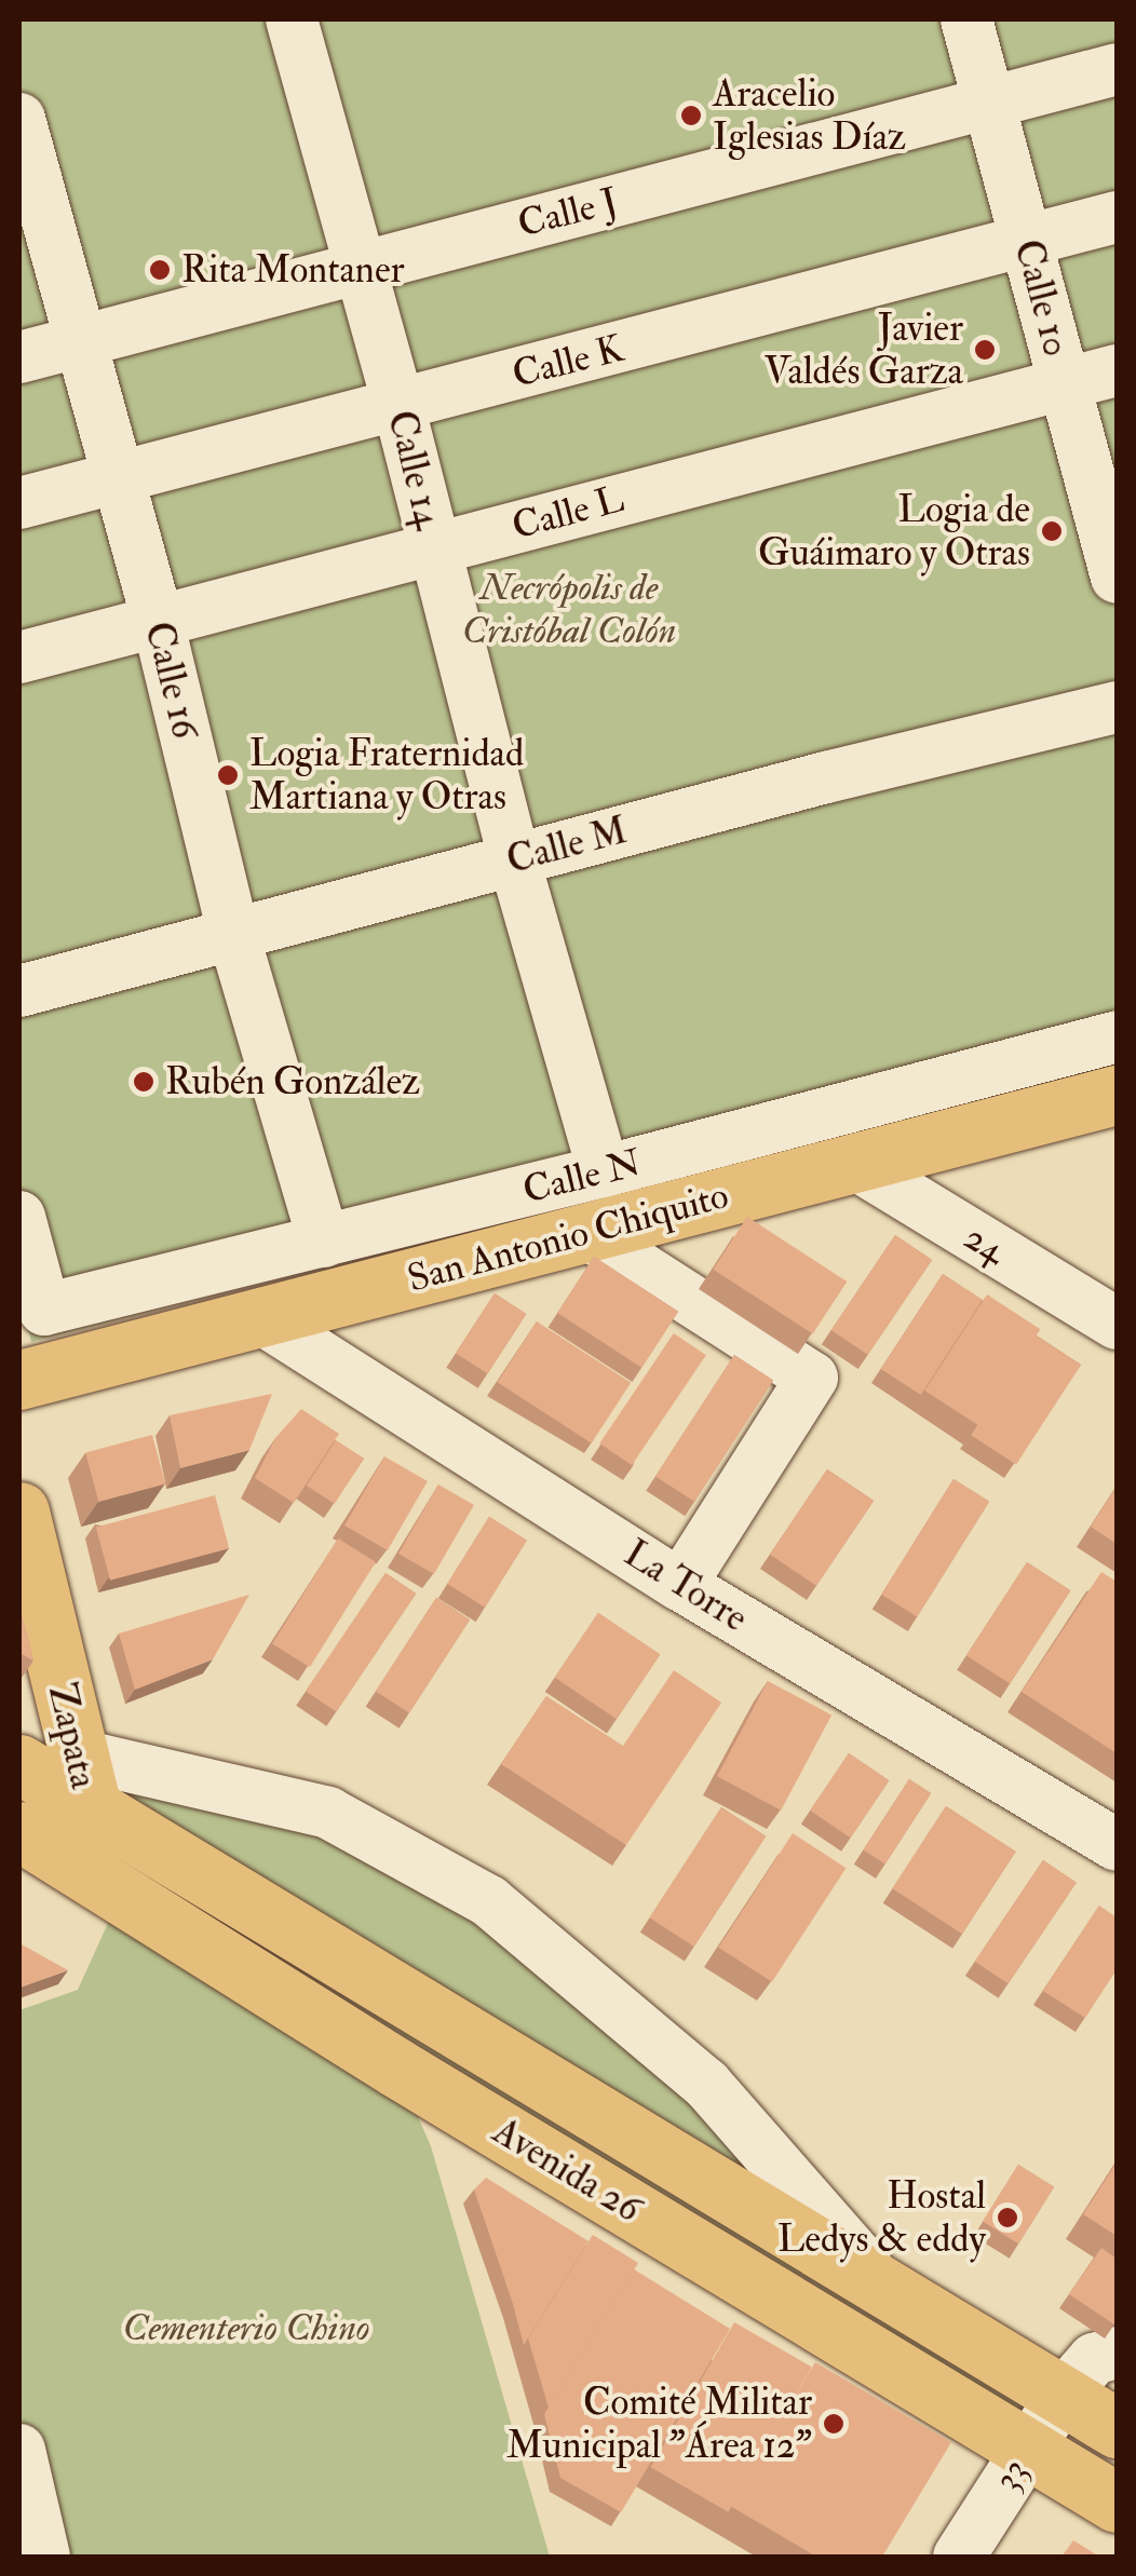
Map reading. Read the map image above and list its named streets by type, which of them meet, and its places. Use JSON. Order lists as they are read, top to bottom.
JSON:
{
  "streets": {
    "main road": ["San Antonio Chiquito", "Zapata", "Avenida 26"],
    "street": [
      "Calle J",
      "Calle 10",
      "Calle K",
      "Calle 14",
      "Calle L",
      "Calle 16",
      "Calle M",
      "Calle N",
      "24",
      "La Torre",
      "33"
    ]
  },
  "crossings": [
    ["Calle J", "Calle 10"],
    ["Calle J", "Calle 14"],
    ["Calle J", "Calle 16"],
    ["Calle 10", "Calle K"],
    ["Calle 10", "Calle L"],
    ["Calle K", "Calle 14"],
    ["Calle K", "Calle 16"],
    ["Calle 14", "Calle L"],
    ["Calle 14", "Calle M"],
    ["Calle 14", "Calle N"],
    ["Calle L", "Calle 16"],
    ["Calle 16", "Calle M"],
    ["Calle 16", "Calle N"],
    ["San Antonio Chiquito", "24"],
    ["San Antonio Chiquito", "La Torre"],
    ["Zapata", "Avenida 26"],
    ["Avenida 26", "33"]
  ],
  "parks": ["Necrópolis de Cristóbal Colón", "Cementerio Chino"],
  "places": [
    "Aracelio Iglesias Díaz",
    "Rita Montaner",
    "Javier Valdés Garza",
    "Logia de Guáimaro y Otras",
    "Logia Fraternidad Martiana y Otras",
    "Rubén González",
    "Hostal Ledys & eddy",
    "Comité Militar Municipal \"Área 12\""
  ]
}
